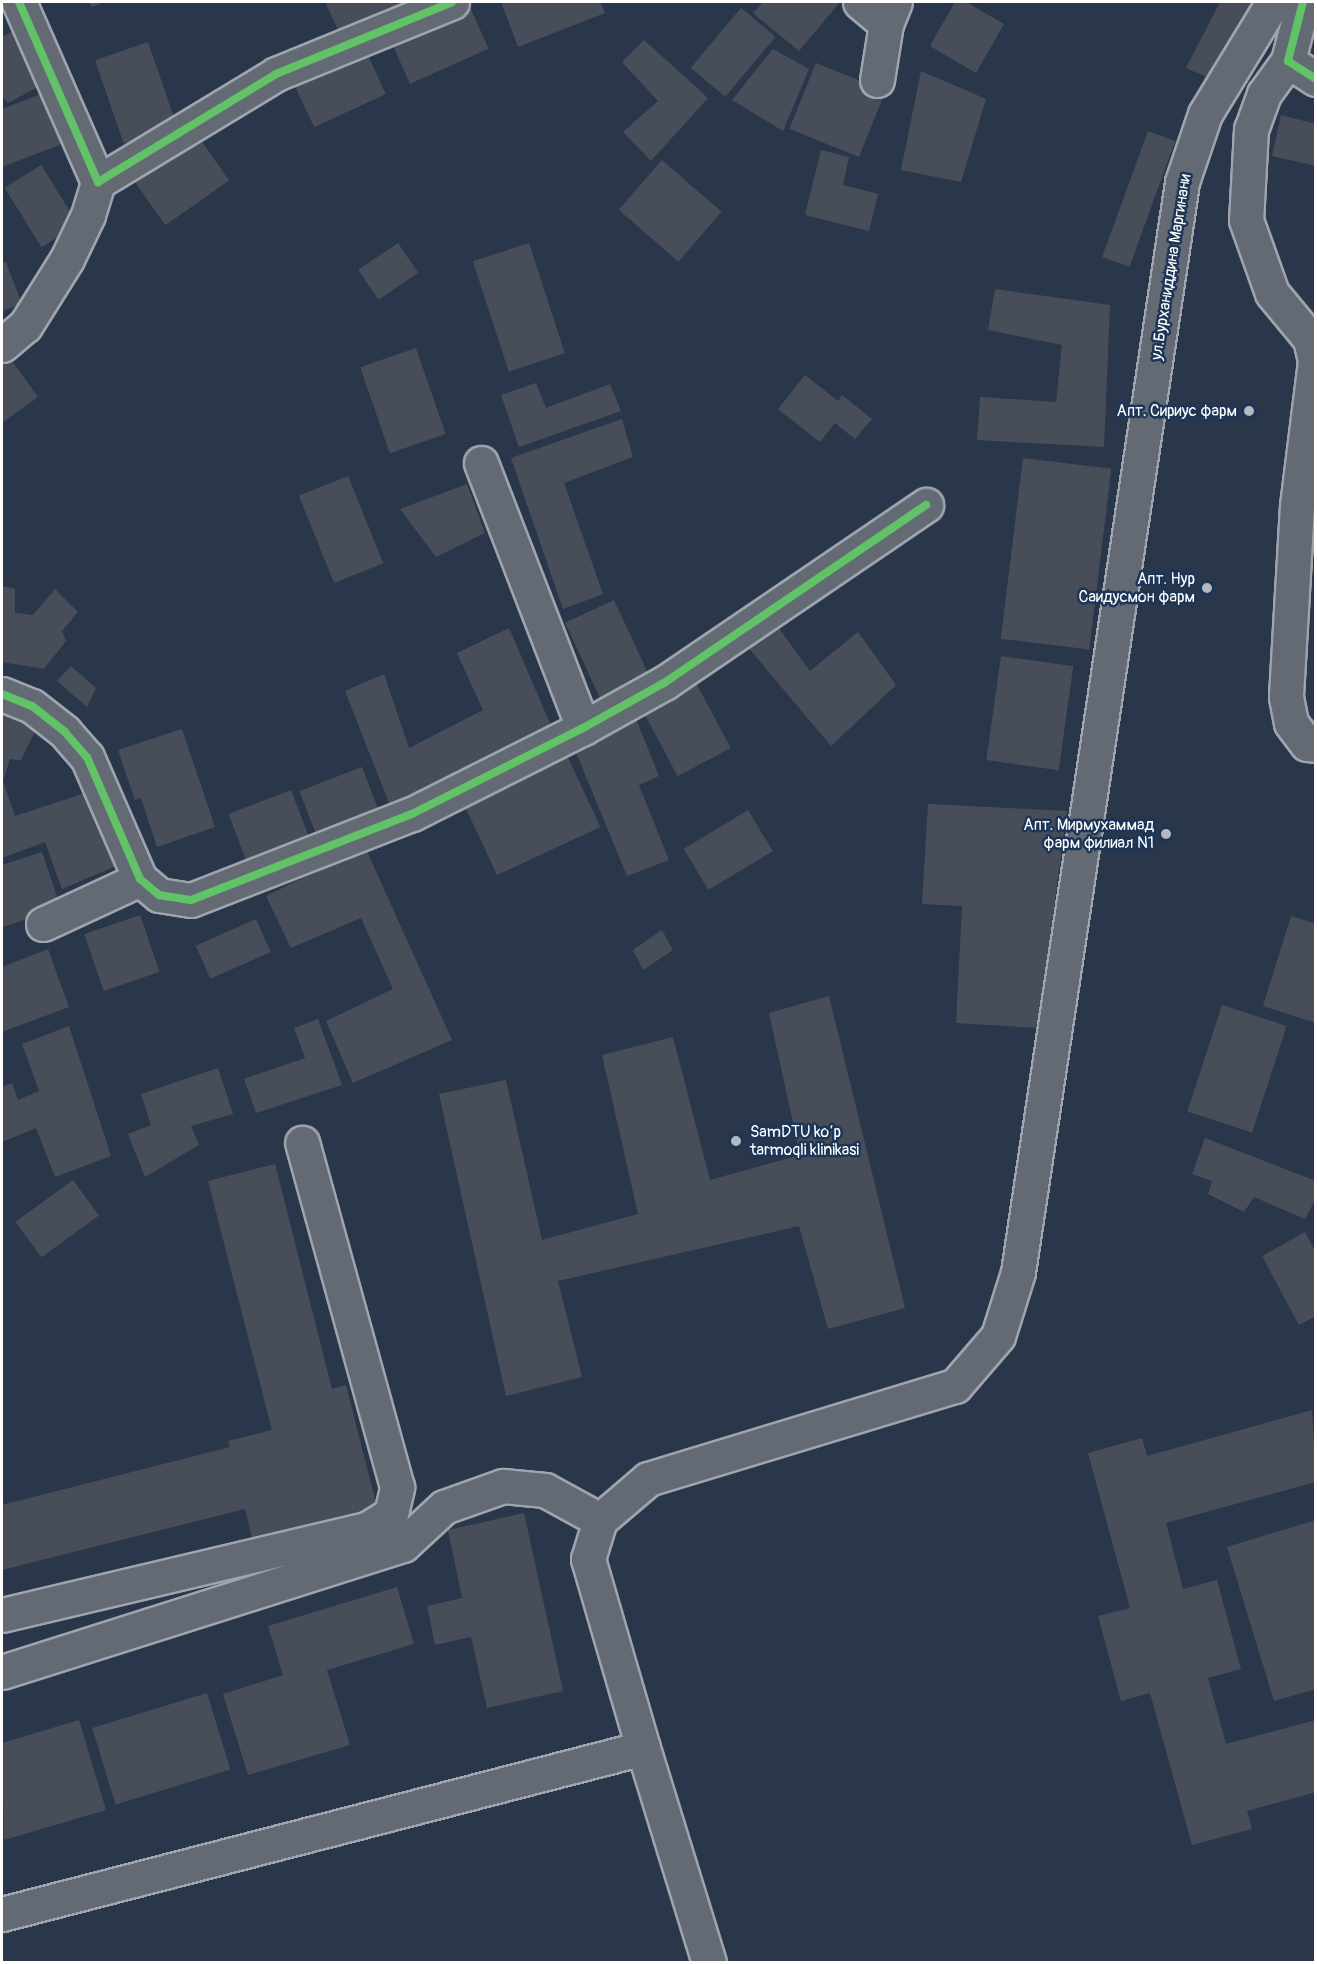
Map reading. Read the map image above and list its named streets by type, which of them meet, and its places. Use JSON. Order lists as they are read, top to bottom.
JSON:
{
  "streets": {
    "street": ["ул.Бурханиддина Маргинани"]
  },
  "places": [
    "Апт. Сириус фарм",
    "Апт. Нур Саидусмон фарм",
    "Апт. Мирмухаммад фарм филиал N1",
    "SamDTU ko‘p tarmoqli klinikasi"
  ]
}
